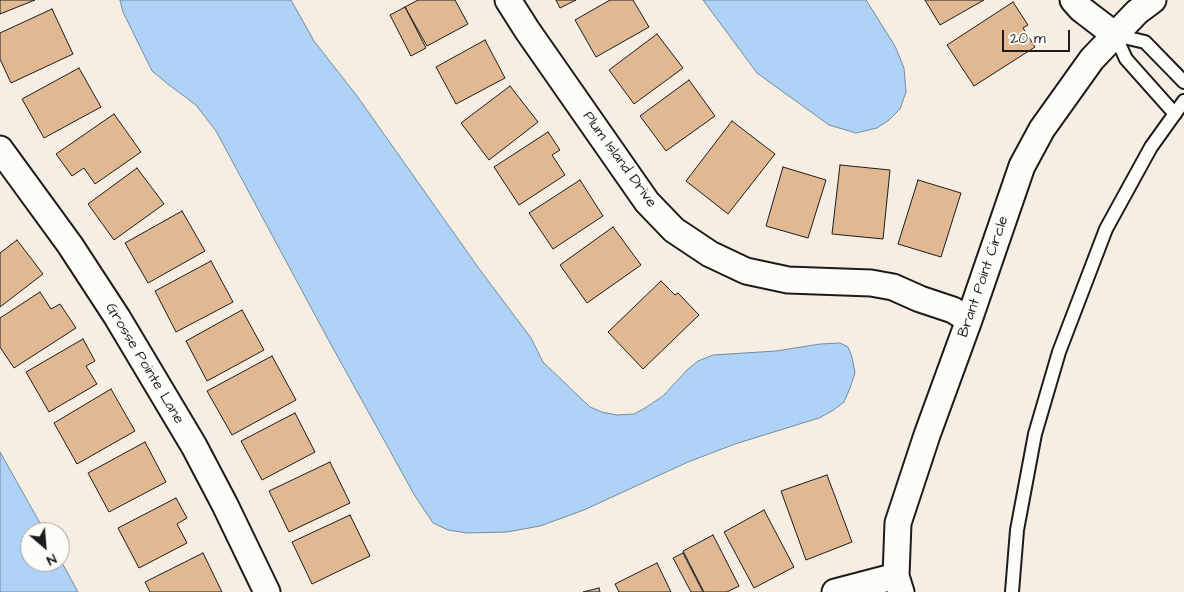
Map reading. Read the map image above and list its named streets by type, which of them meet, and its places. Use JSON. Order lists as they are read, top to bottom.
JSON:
{
  "streets": {
    "street": ["Plum Island Drive", "Brant Point Circle", "Grosse Pointe Lane"]
  },
  "crossings": [
    ["Plum Island Drive", "Brant Point Circle"]
  ],
  "scale_bar": "20 m",
  "north": "bottom right"
}
